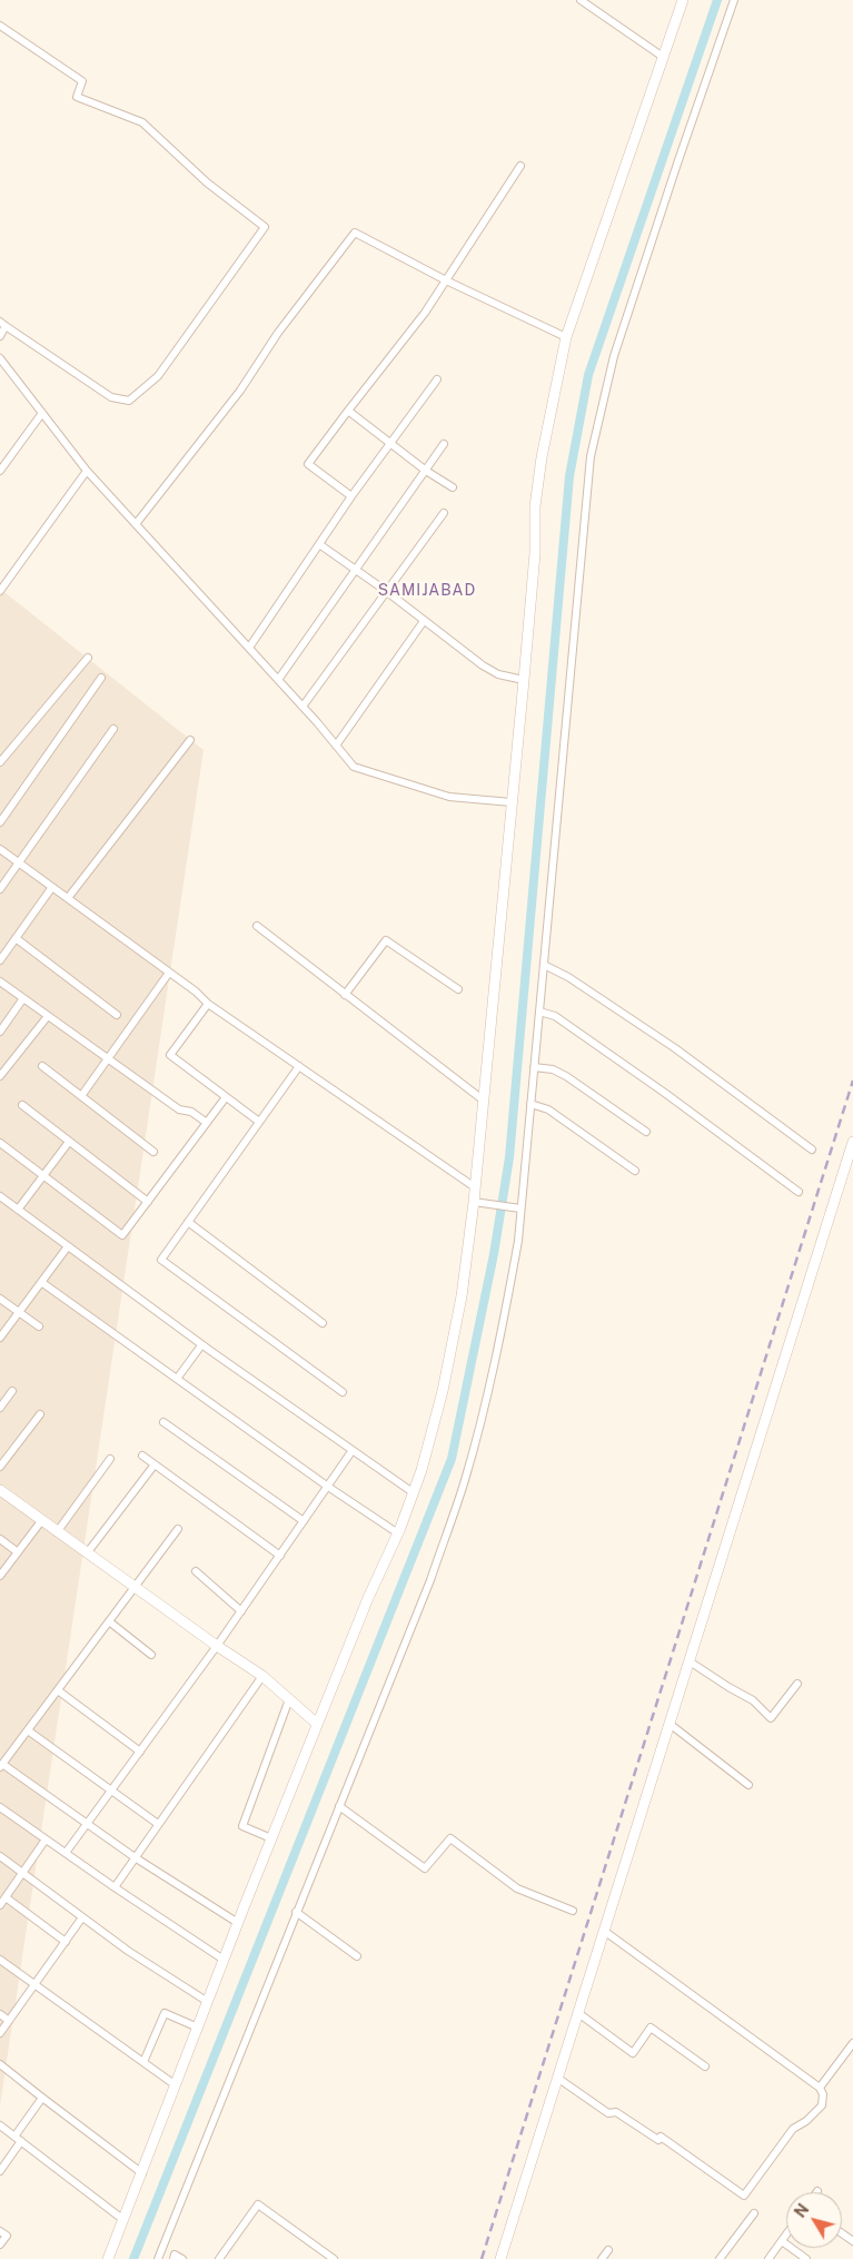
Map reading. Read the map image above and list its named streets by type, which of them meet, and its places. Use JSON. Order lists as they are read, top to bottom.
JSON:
{
  "districts": ["SAMIJABAD"],
  "north": "top left"
}
